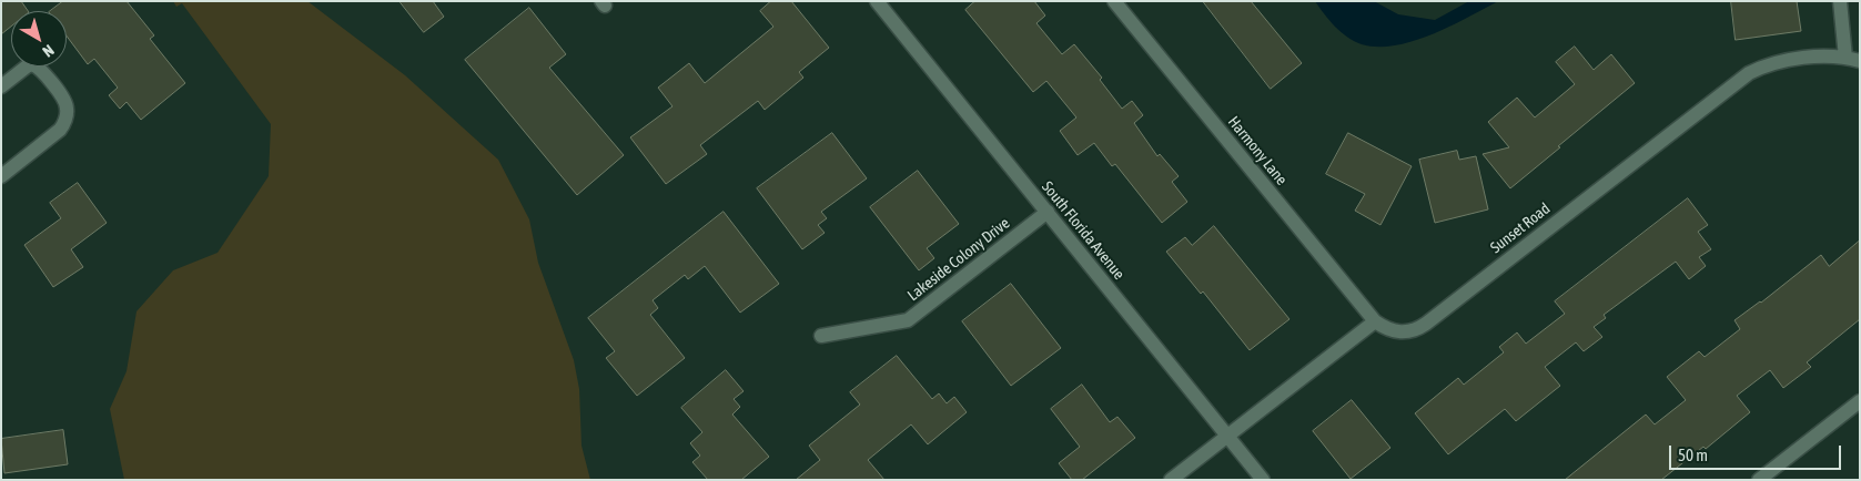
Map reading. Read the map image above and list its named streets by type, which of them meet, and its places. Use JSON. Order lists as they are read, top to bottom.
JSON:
{
  "streets": {
    "street": [
      "Harmony Lane",
      "Sunset Road",
      "South Florida Avenue",
      "Lakeside Colony Drive"
    ]
  },
  "crossings": [
    ["Harmony Lane", "Sunset Road"],
    ["South Florida Avenue", "Lakeside Colony Drive"]
  ],
  "scale_bar": "50 m",
  "north": "bottom right"
}
